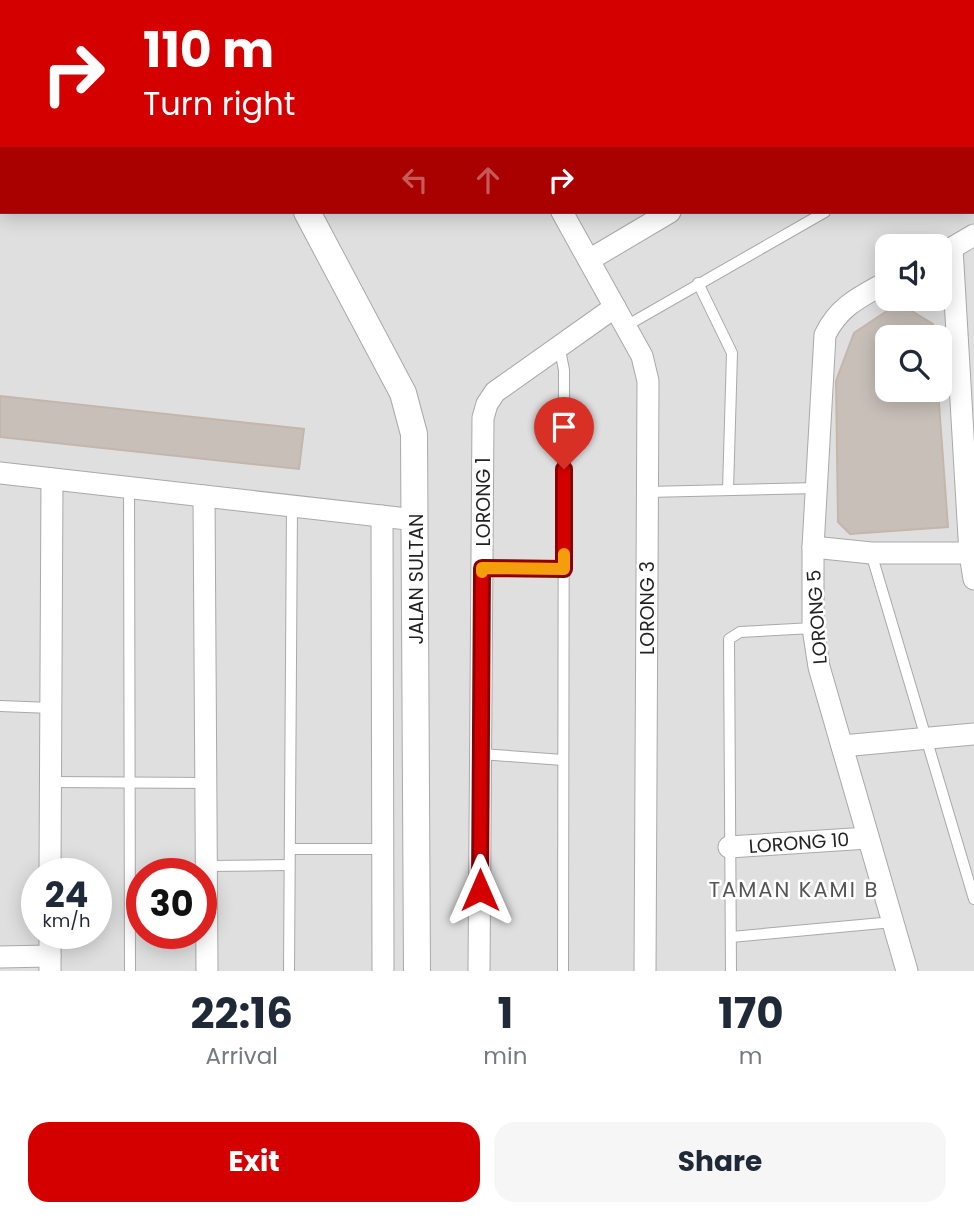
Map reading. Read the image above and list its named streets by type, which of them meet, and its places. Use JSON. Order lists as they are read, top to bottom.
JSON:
{
  "streets": {
    "street": [
      "LORONG 1",
      "JALAN SULTAN",
      "LORONG 3",
      "LORONG 5",
      "LORONG 10"
    ]
  },
  "crossings": [
    ["LORONG 1", "LORONG 3"],
    ["LORONG 5", "LORONG 10"]
  ],
  "districts": ["TAMAN KAMI B"],
  "page": {
    "turn": ["110 m", "Turn right"],
    "speed": "24 km/h",
    "limit": "30",
    "eta": [
      "22:16",
      "Arrival",
      "1",
      "min",
      "170",
      "m"
    ],
    "buttons": ["Exit", "Share"]
  }
}
